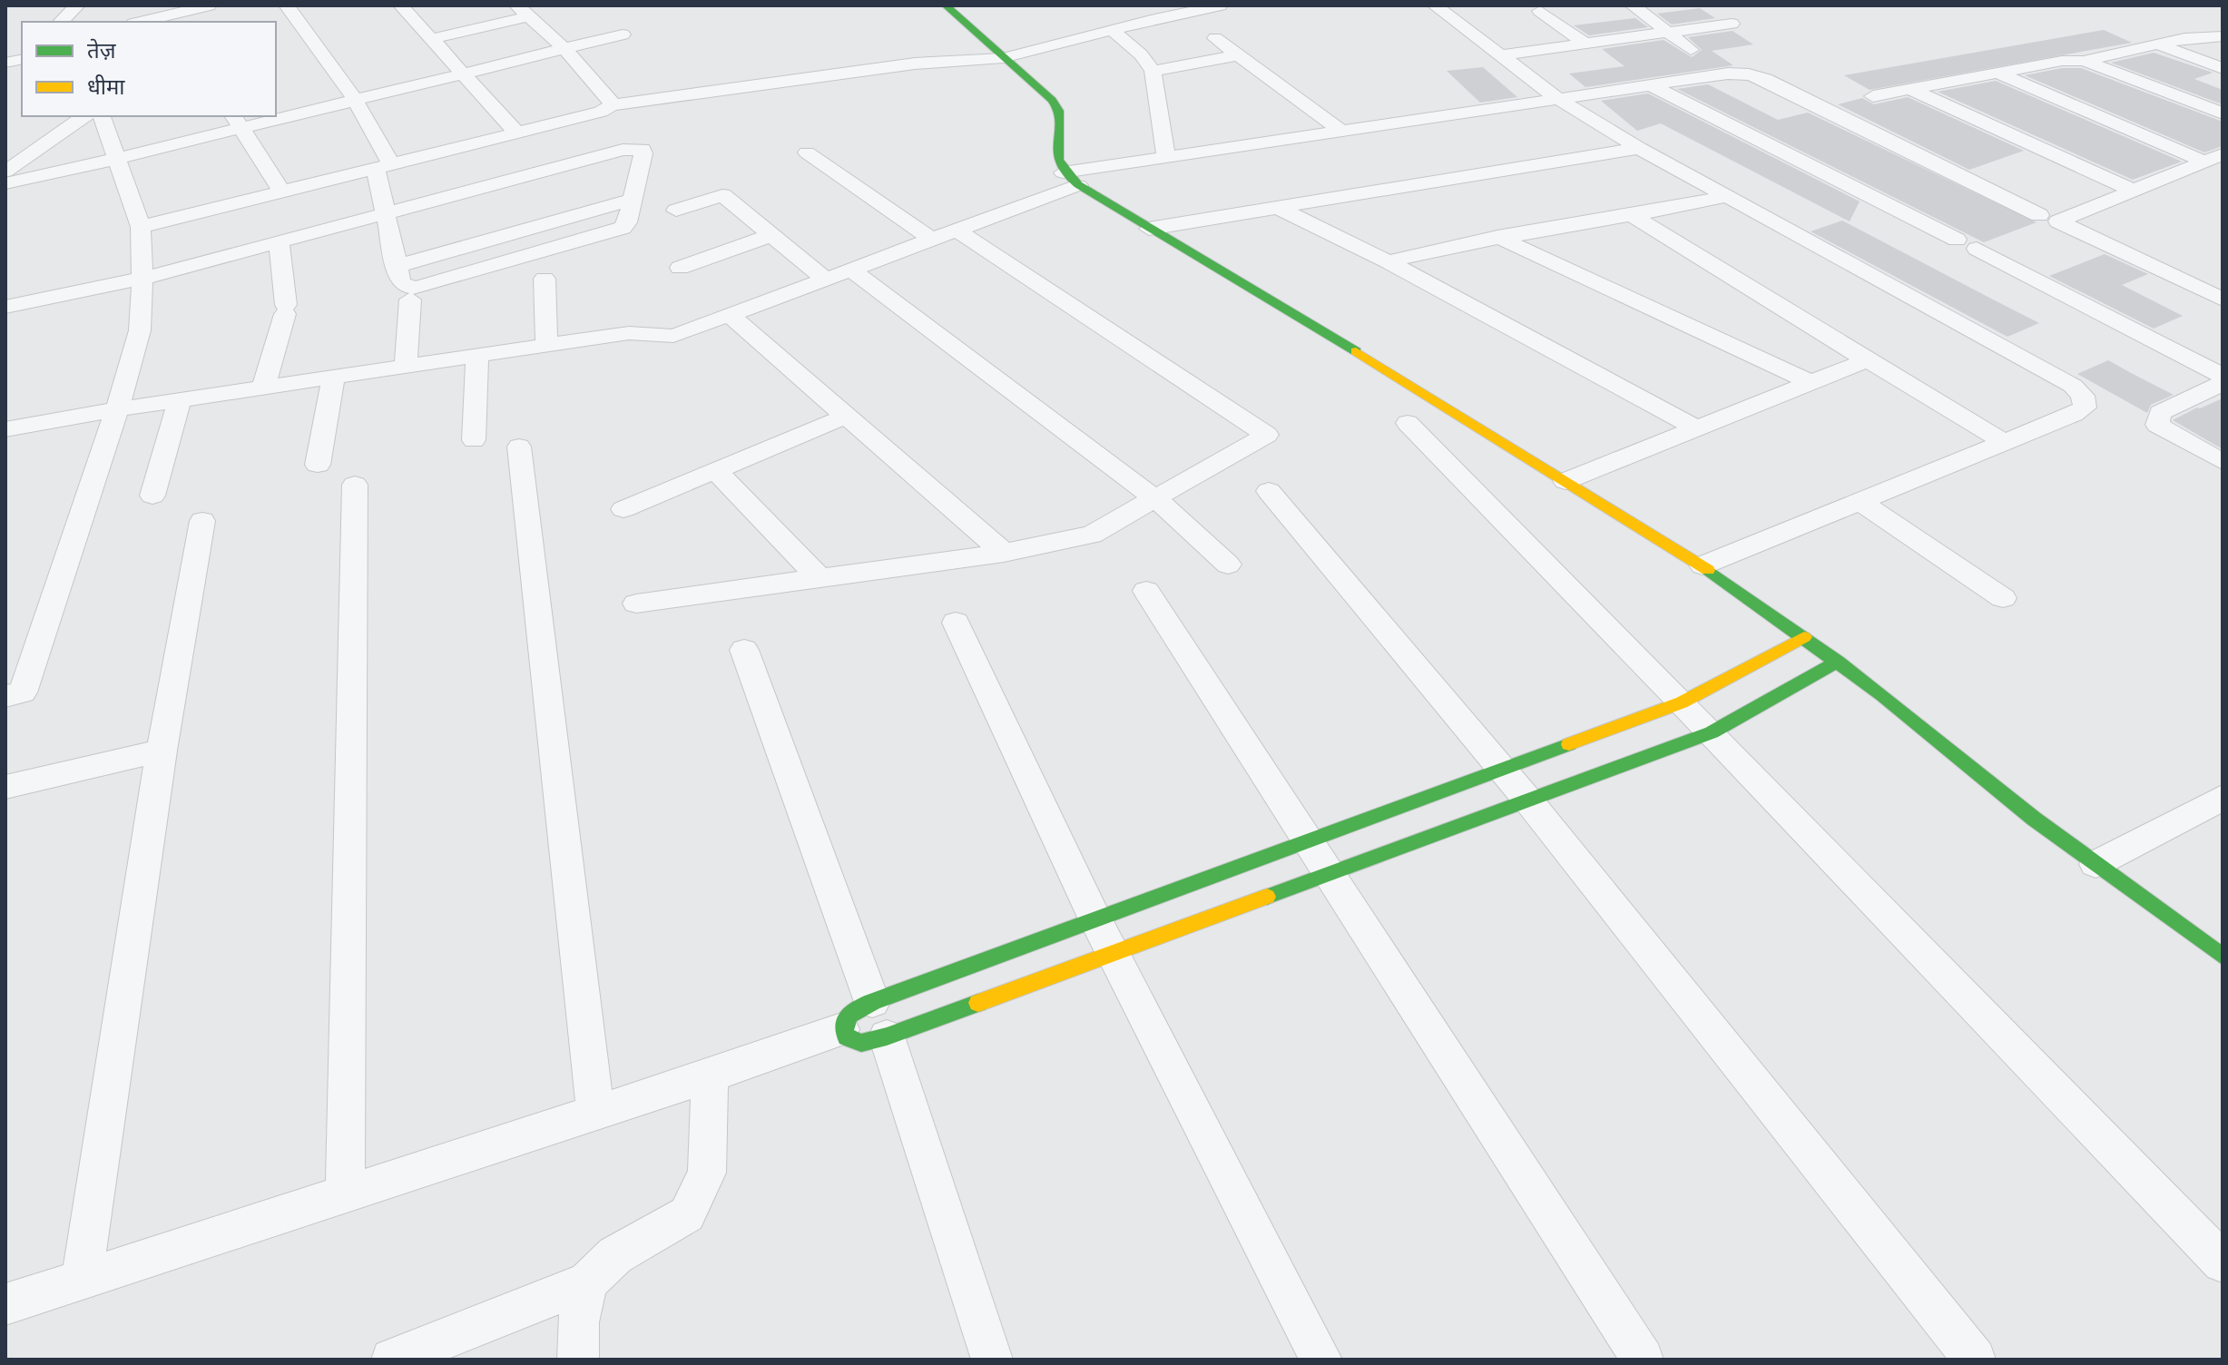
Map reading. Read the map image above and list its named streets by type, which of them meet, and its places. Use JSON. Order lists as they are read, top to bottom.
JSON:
{
  "legend": ["तेज़", "धीमा"]
}
